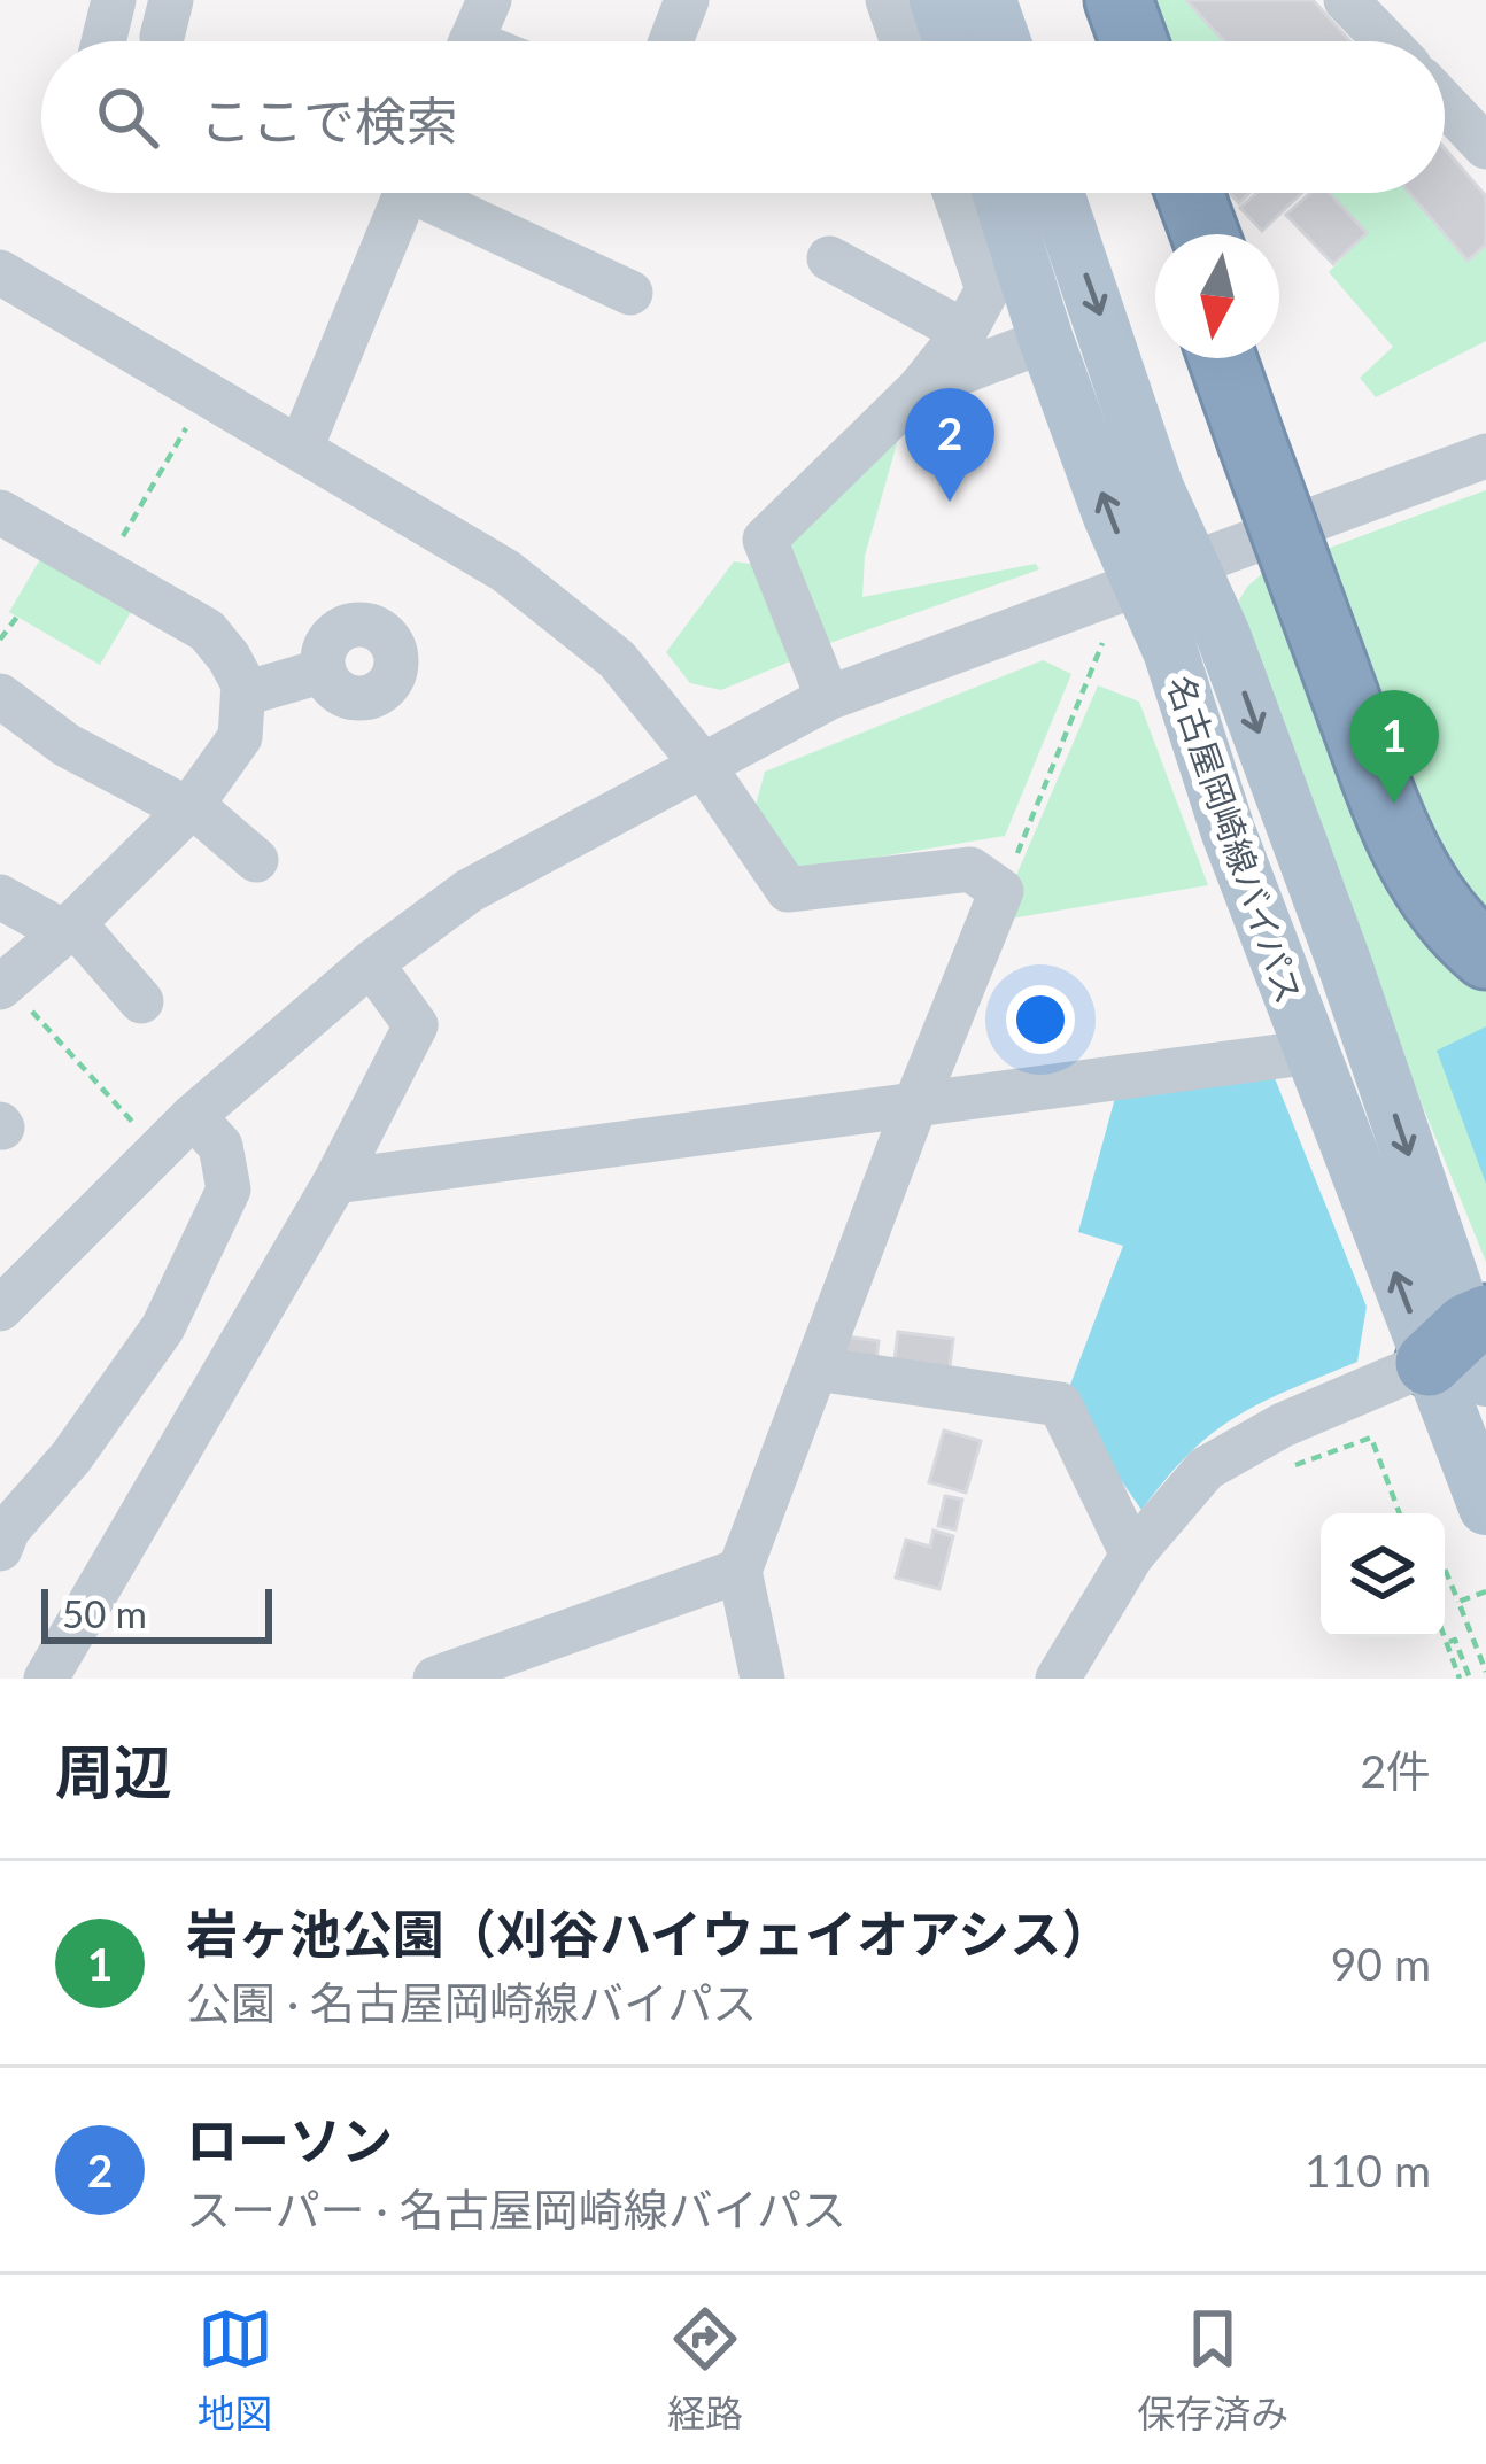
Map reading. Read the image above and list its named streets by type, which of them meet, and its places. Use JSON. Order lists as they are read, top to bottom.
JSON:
{
  "streets": {
    "main road": ["名古屋岡崎線バイパス"]
  },
  "scale_bar": "50 m",
  "north": "bottom",
  "page": {
    "search": "ここで検索",
    "pins": ["2", "1"],
    "scale": "50 m",
    "heading": ["周辺", "2件"],
    "list": [
      {
        "mark": "1",
        "name": "岩ヶ池公園（刈谷ハイウェイオアシス）",
        "note": "公園 · 名古屋岡崎線バイパス",
        "value": "90 m"
      },
      {
        "mark": "2",
        "name": "ローソン",
        "note": "スーパー · 名古屋岡崎線バイパス",
        "value": "110 m"
      }
    ],
    "nav": ["地図", "経路", "保存済み"]
  }
}
